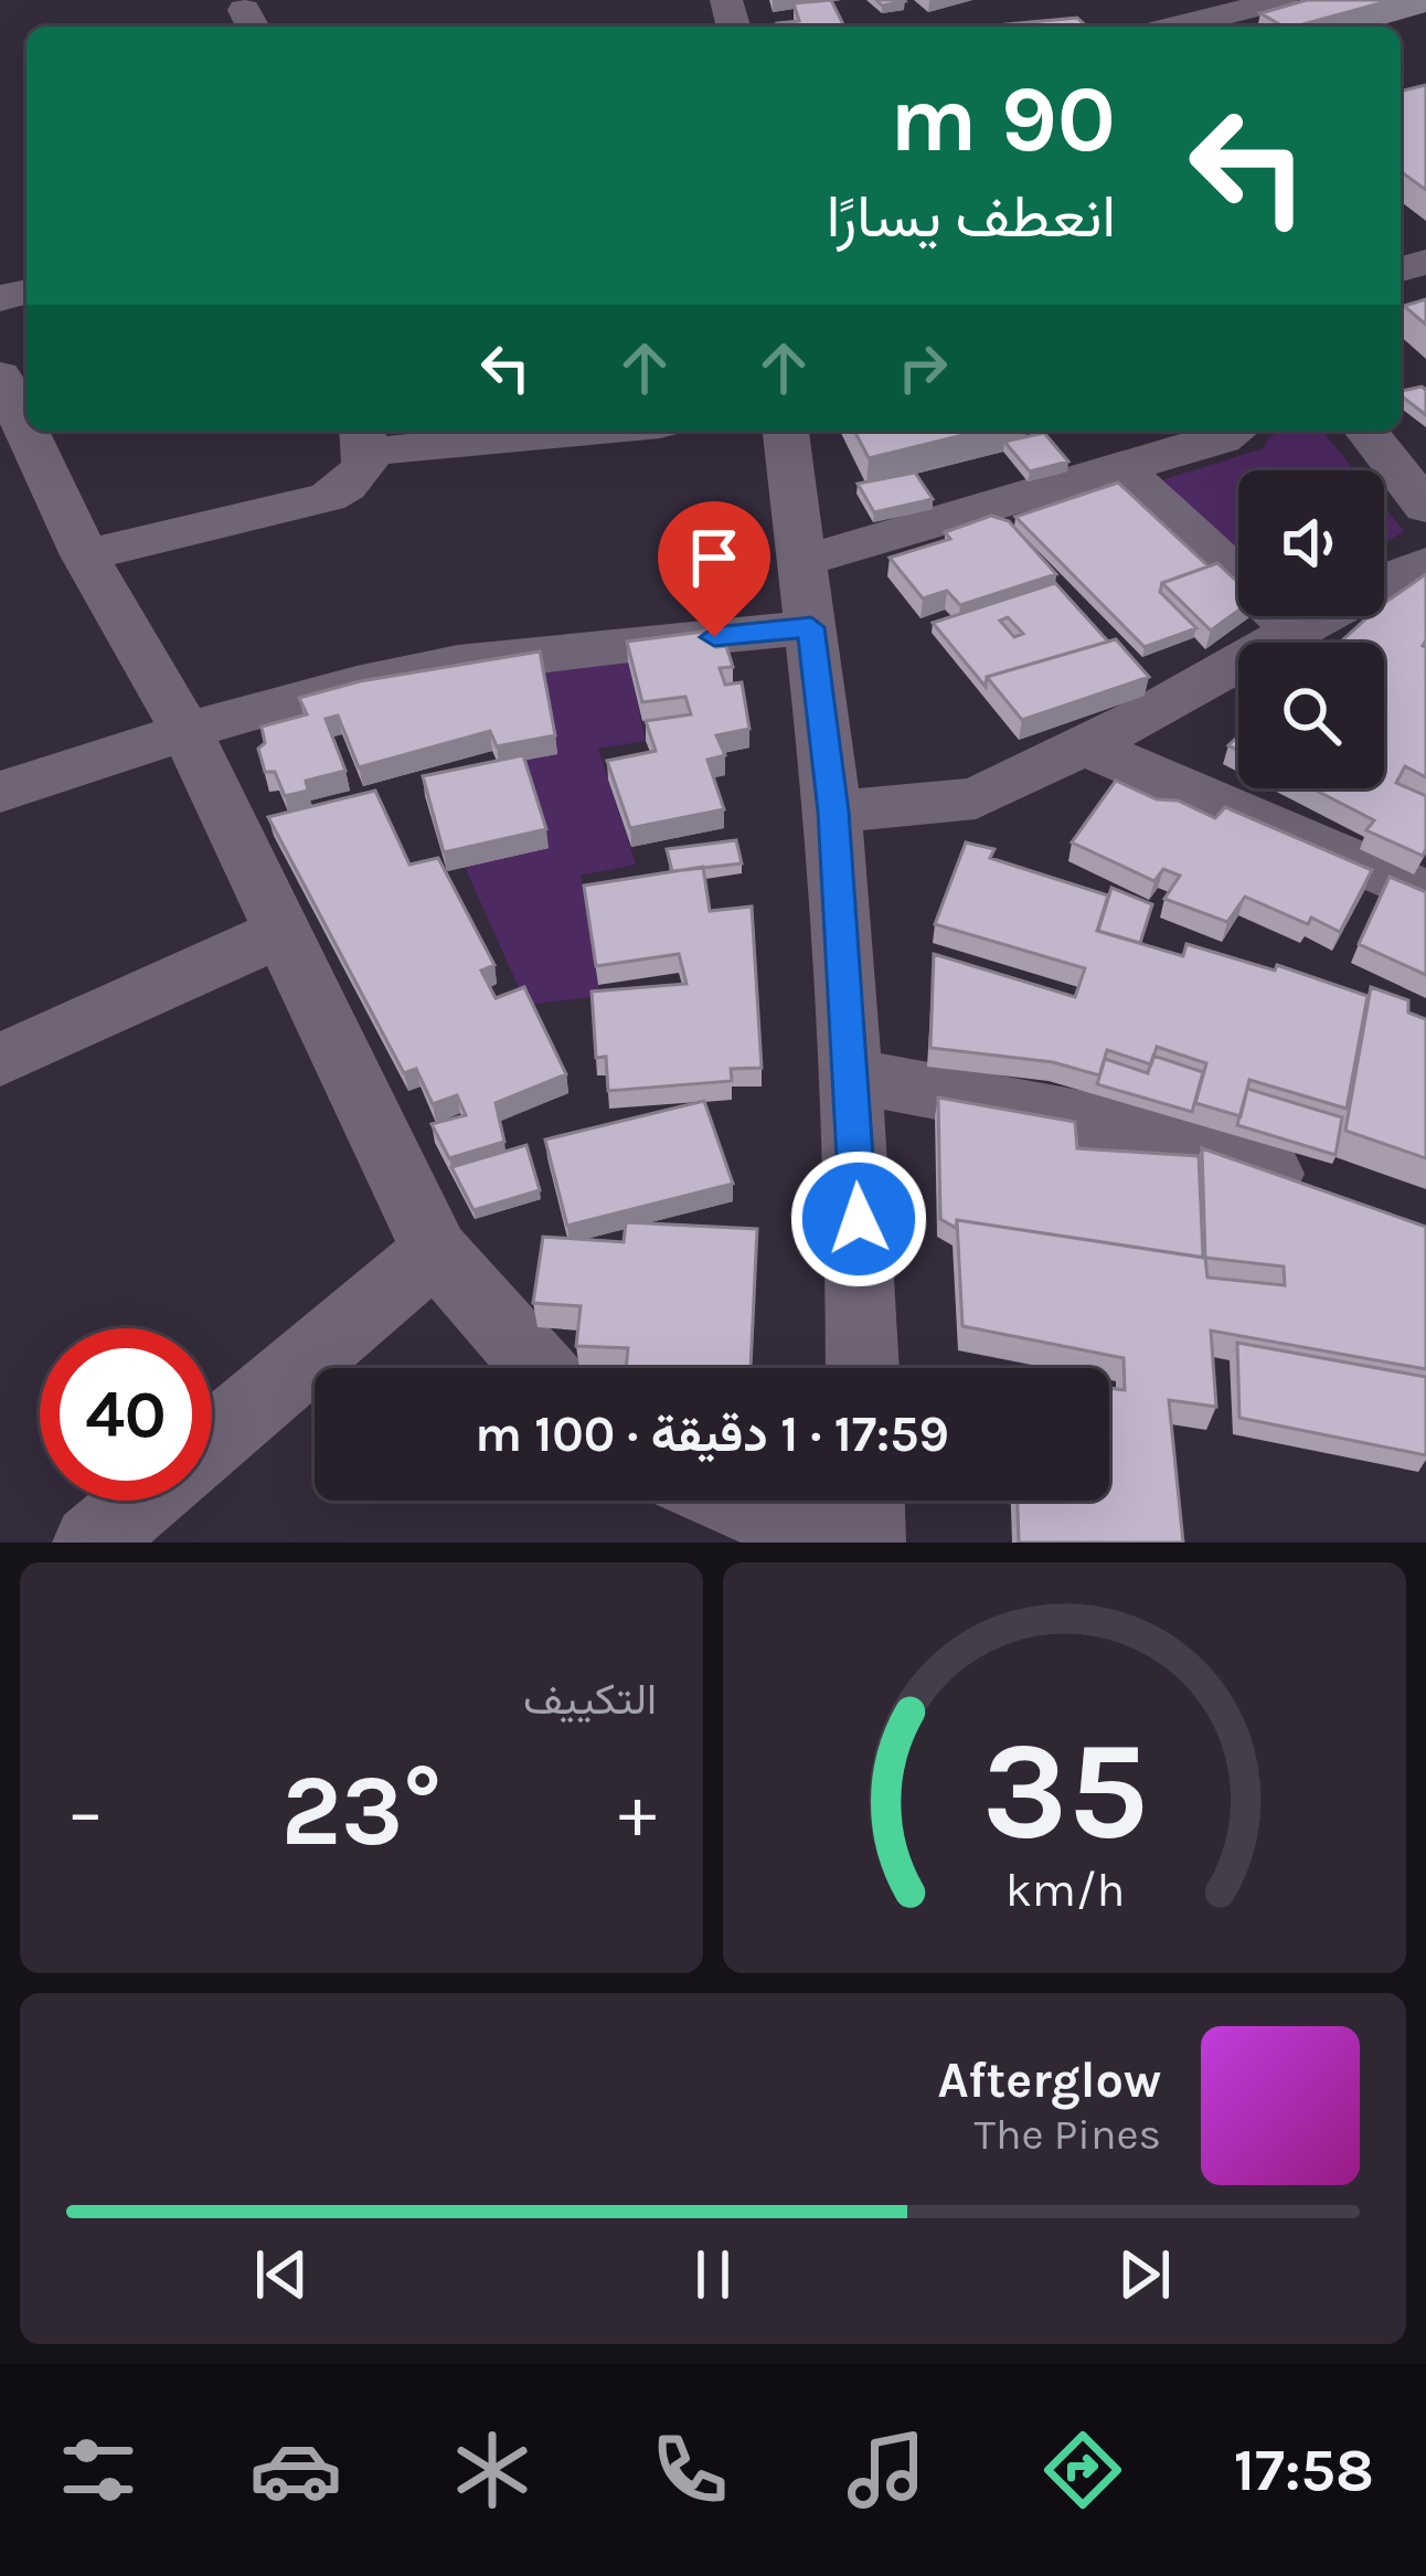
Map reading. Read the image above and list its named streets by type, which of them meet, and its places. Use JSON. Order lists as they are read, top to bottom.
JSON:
{
  "page": {
    "turn": ["90 m", "انعطف يسارًا"],
    "limit": "40",
    "trip": "17:59 · 1 دقيقة · 100 m",
    "tile": "التكييف",
    "heat": ["−", "23°", "+"],
    "song": ["Afterglow", "The Pines"],
    "tabs": "17:58",
    "gauge": ["35", "km/h"]
  }
}
